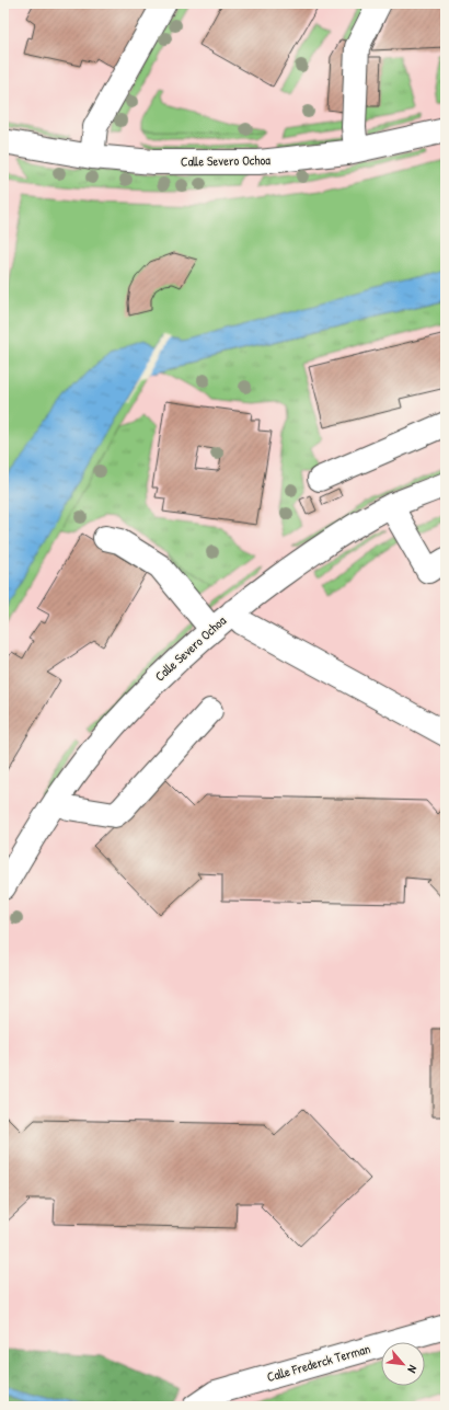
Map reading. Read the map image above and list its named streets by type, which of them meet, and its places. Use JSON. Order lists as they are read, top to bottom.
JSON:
{
  "streets": {
    "street": ["Calle Severo Ochoa", "Calle Frederck Terman"]
  },
  "north": "bottom right"
}
